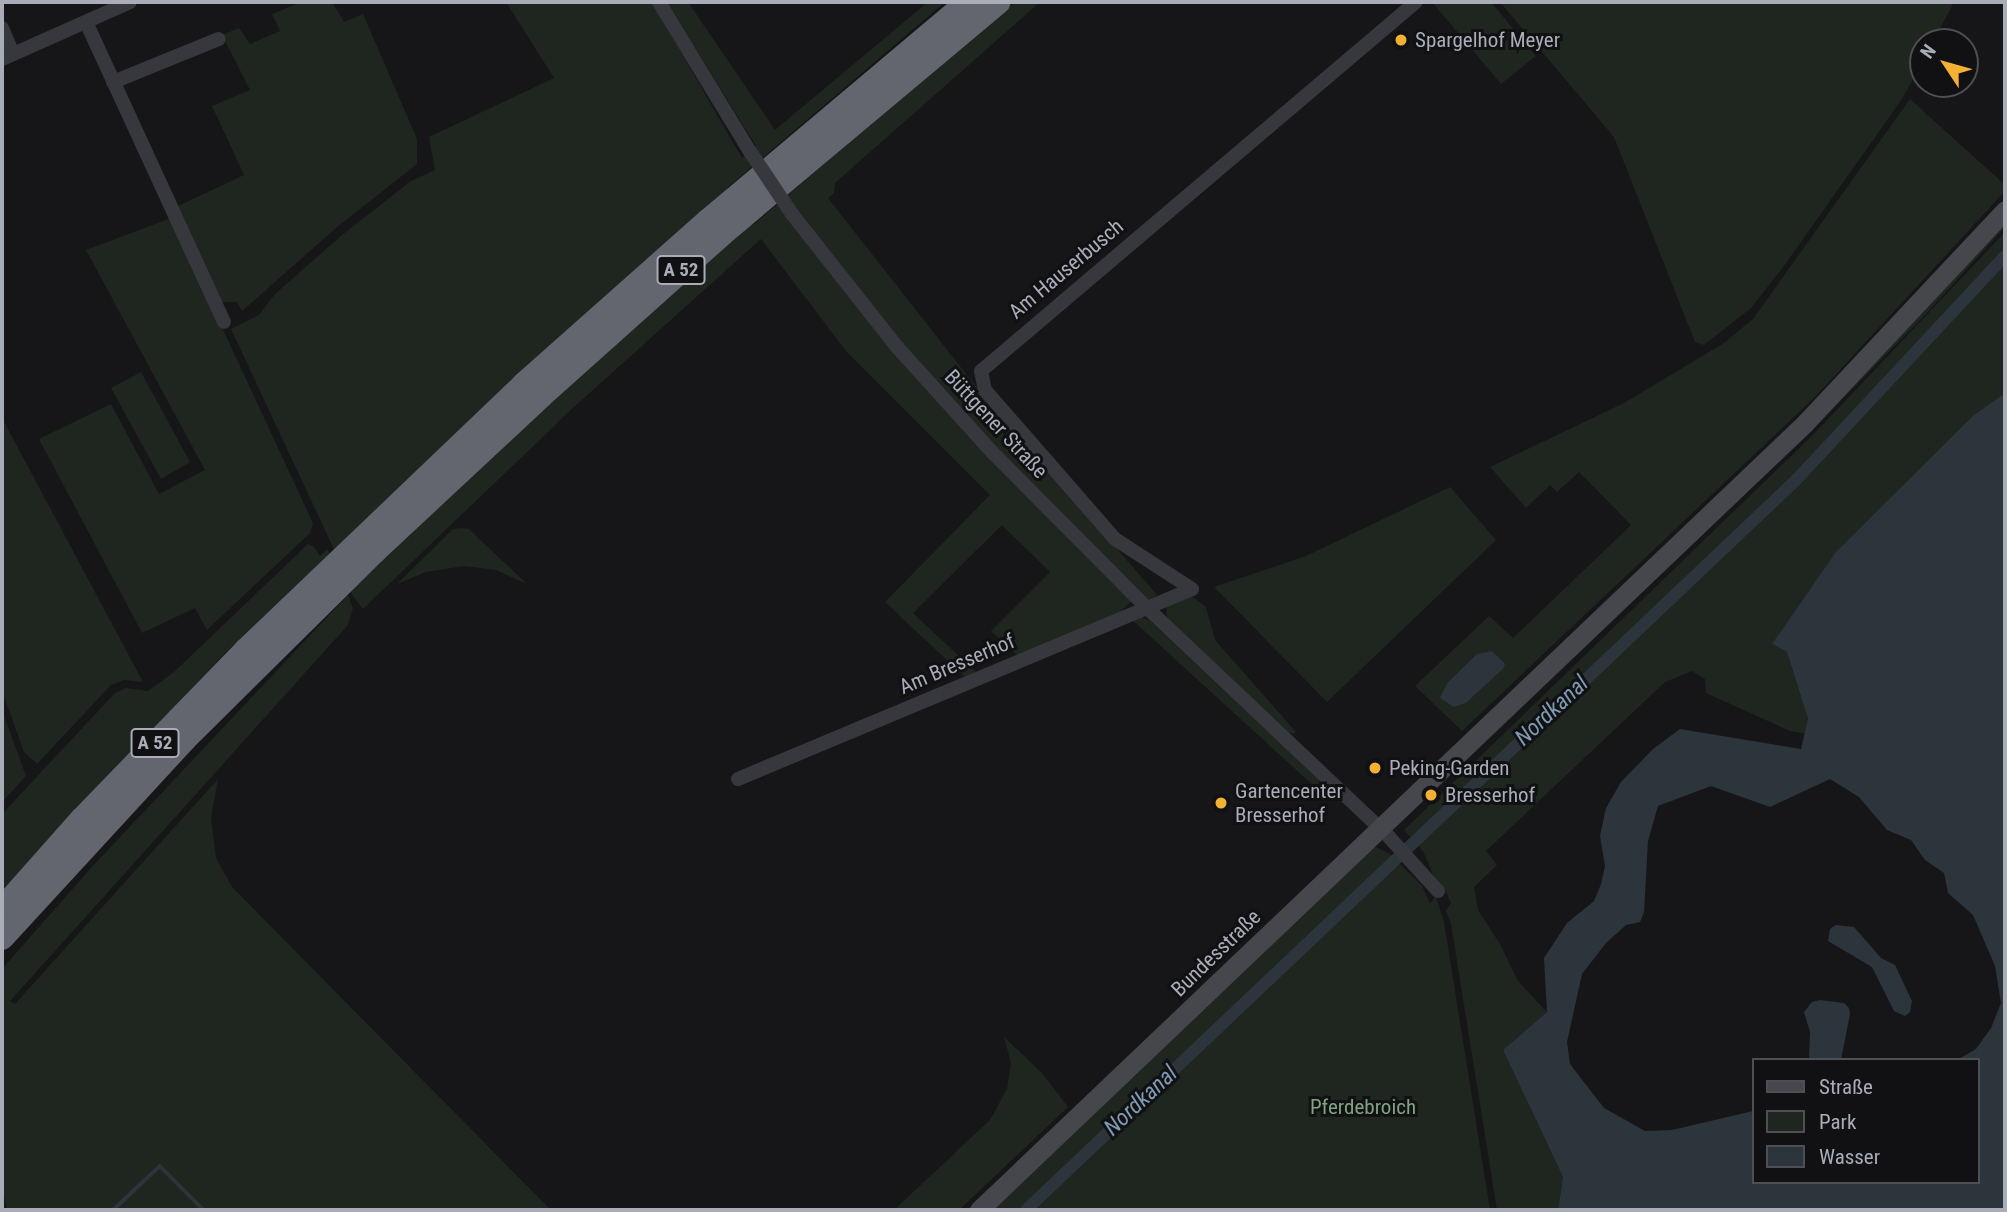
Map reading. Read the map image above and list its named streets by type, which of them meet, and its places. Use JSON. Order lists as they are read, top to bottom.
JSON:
{
  "streets": {
    "highway": ["A 52"],
    "main road": ["Bundesstraße"],
    "street": ["Am Hauserbusch", "Büttgener Straße", "Am Bresserhof"]
  },
  "crossings": [
    ["Am Hauserbusch", "Am Bresserhof"],
    ["Büttgener Straße", "Am Bresserhof"],
    ["Büttgener Straße", "Bundesstraße"]
  ],
  "water": ["Nordkanal"],
  "parks": ["Pferdebroich"],
  "places": [
    "Spargelhof Meyer",
    "Peking-Garden",
    "Bresserhof",
    "Gartencenter Bresserhof"
  ],
  "legend": ["Straße", "Park", "Wasser"],
  "north": "top left"
}
